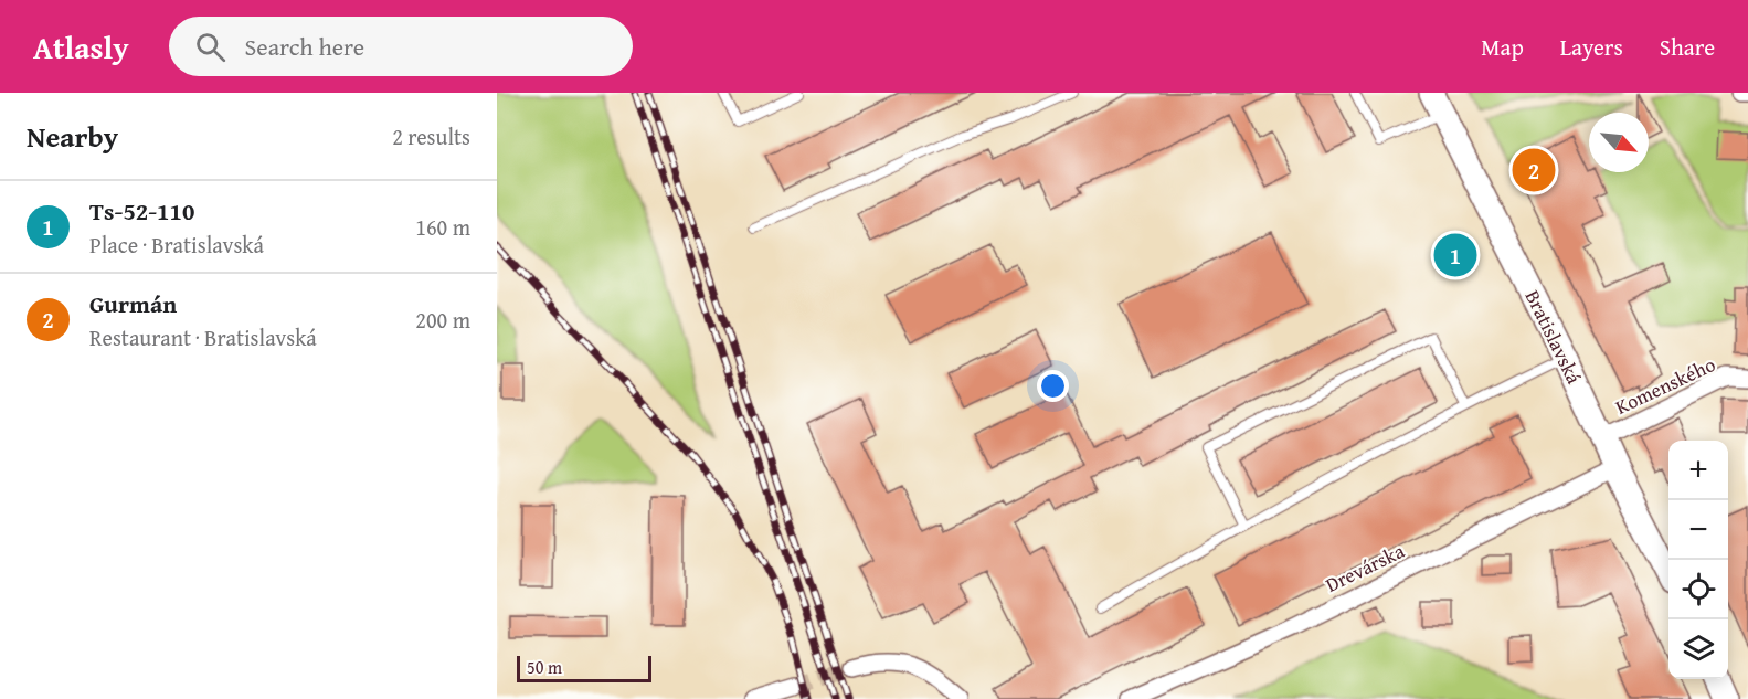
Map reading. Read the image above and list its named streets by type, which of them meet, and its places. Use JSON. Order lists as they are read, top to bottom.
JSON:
{
  "streets": {
    "main road": ["Bratislavská"],
    "street": ["Komenského", "Drevárska"]
  },
  "crossings": [
    ["Bratislavská", "Komenského"],
    ["Bratislavská", "Drevárska"]
  ],
  "scale_bar": "50 m",
  "north": "bottom right",
  "page": {
    "header": "Atlasly",
    "search": "Search here",
    "nav": ["Map", "Layers", "Share"],
    "heading": ["Nearby", "2 results"],
    "pins": ["2", "1"],
    "list": [
      {
        "mark": "1",
        "name": "Ts-52-110",
        "note": "Place · Bratislavská",
        "value": "160 m"
      },
      {
        "mark": "2",
        "name": "Gurmán",
        "note": "Restaurant · Bratislavská",
        "value": "200 m"
      }
    ],
    "map_buttons": ["+", "−"],
    "scale": "50 m"
  }
}
